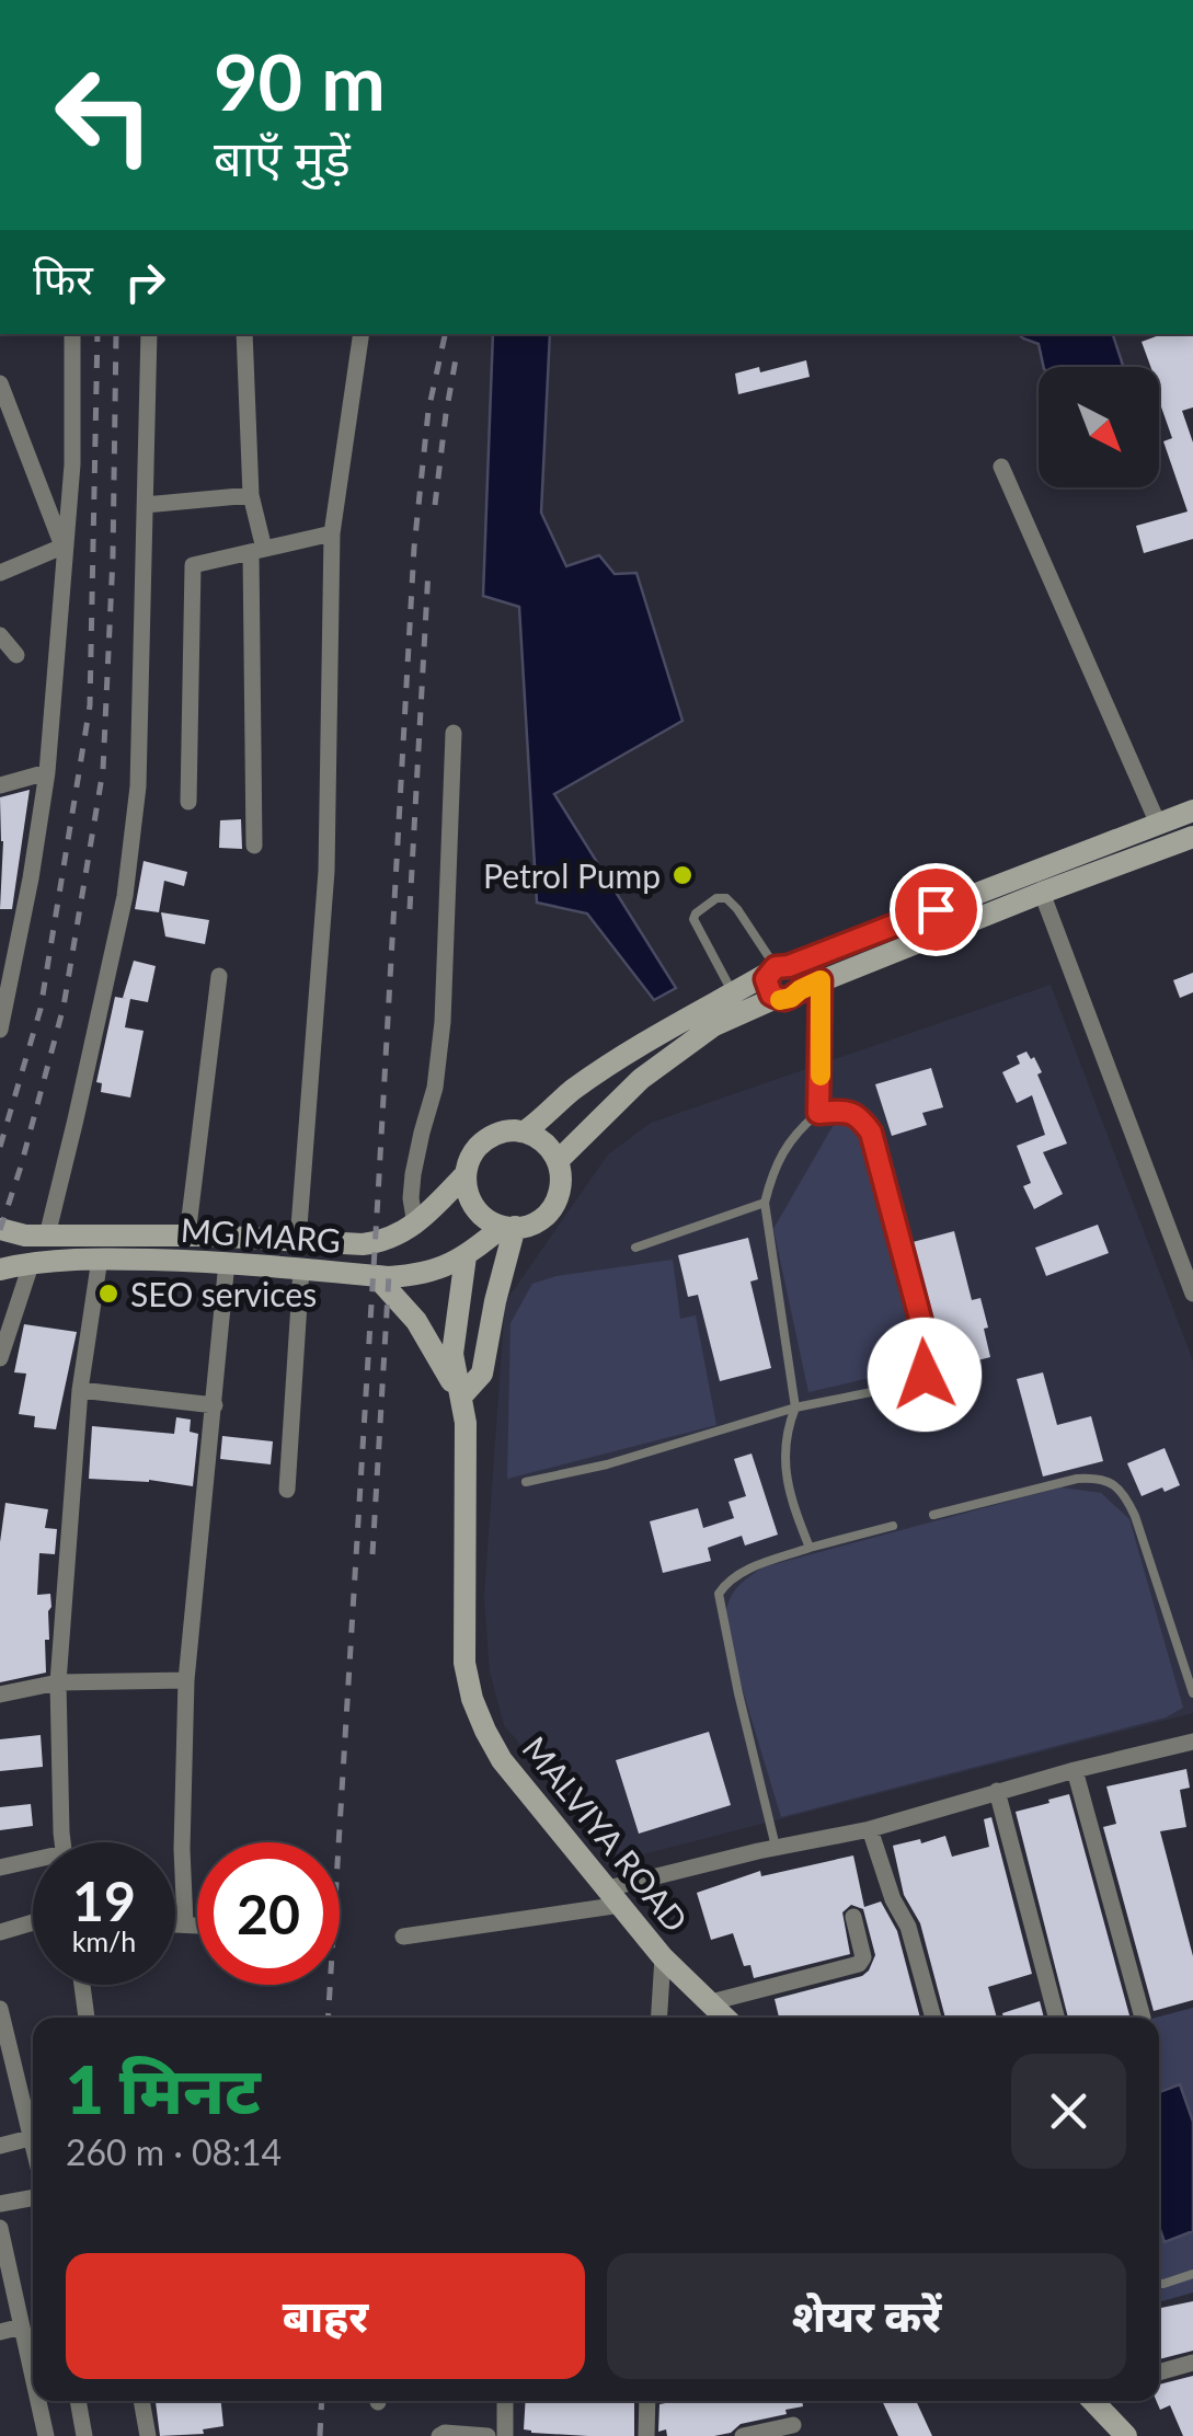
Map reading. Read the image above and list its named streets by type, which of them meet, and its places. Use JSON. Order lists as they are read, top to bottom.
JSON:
{
  "streets": {
    "main road": ["MG MARG", "MALVIYA ROAD"]
  },
  "crossings": [
    ["MG MARG", "MALVIYA ROAD"]
  ],
  "places": ["Petrol Pump", "SEO services"],
  "north": "bottom right",
  "page": {
    "turn": ["90 m", "बाएँ मुड़ें"],
    "then": "फिर",
    "speed": "19 km/h",
    "limit": "20",
    "heading": ["1 मिनट", "260 m · 08:14"],
    "buttons": ["बाहर", "शेयर करें"]
  }
}
